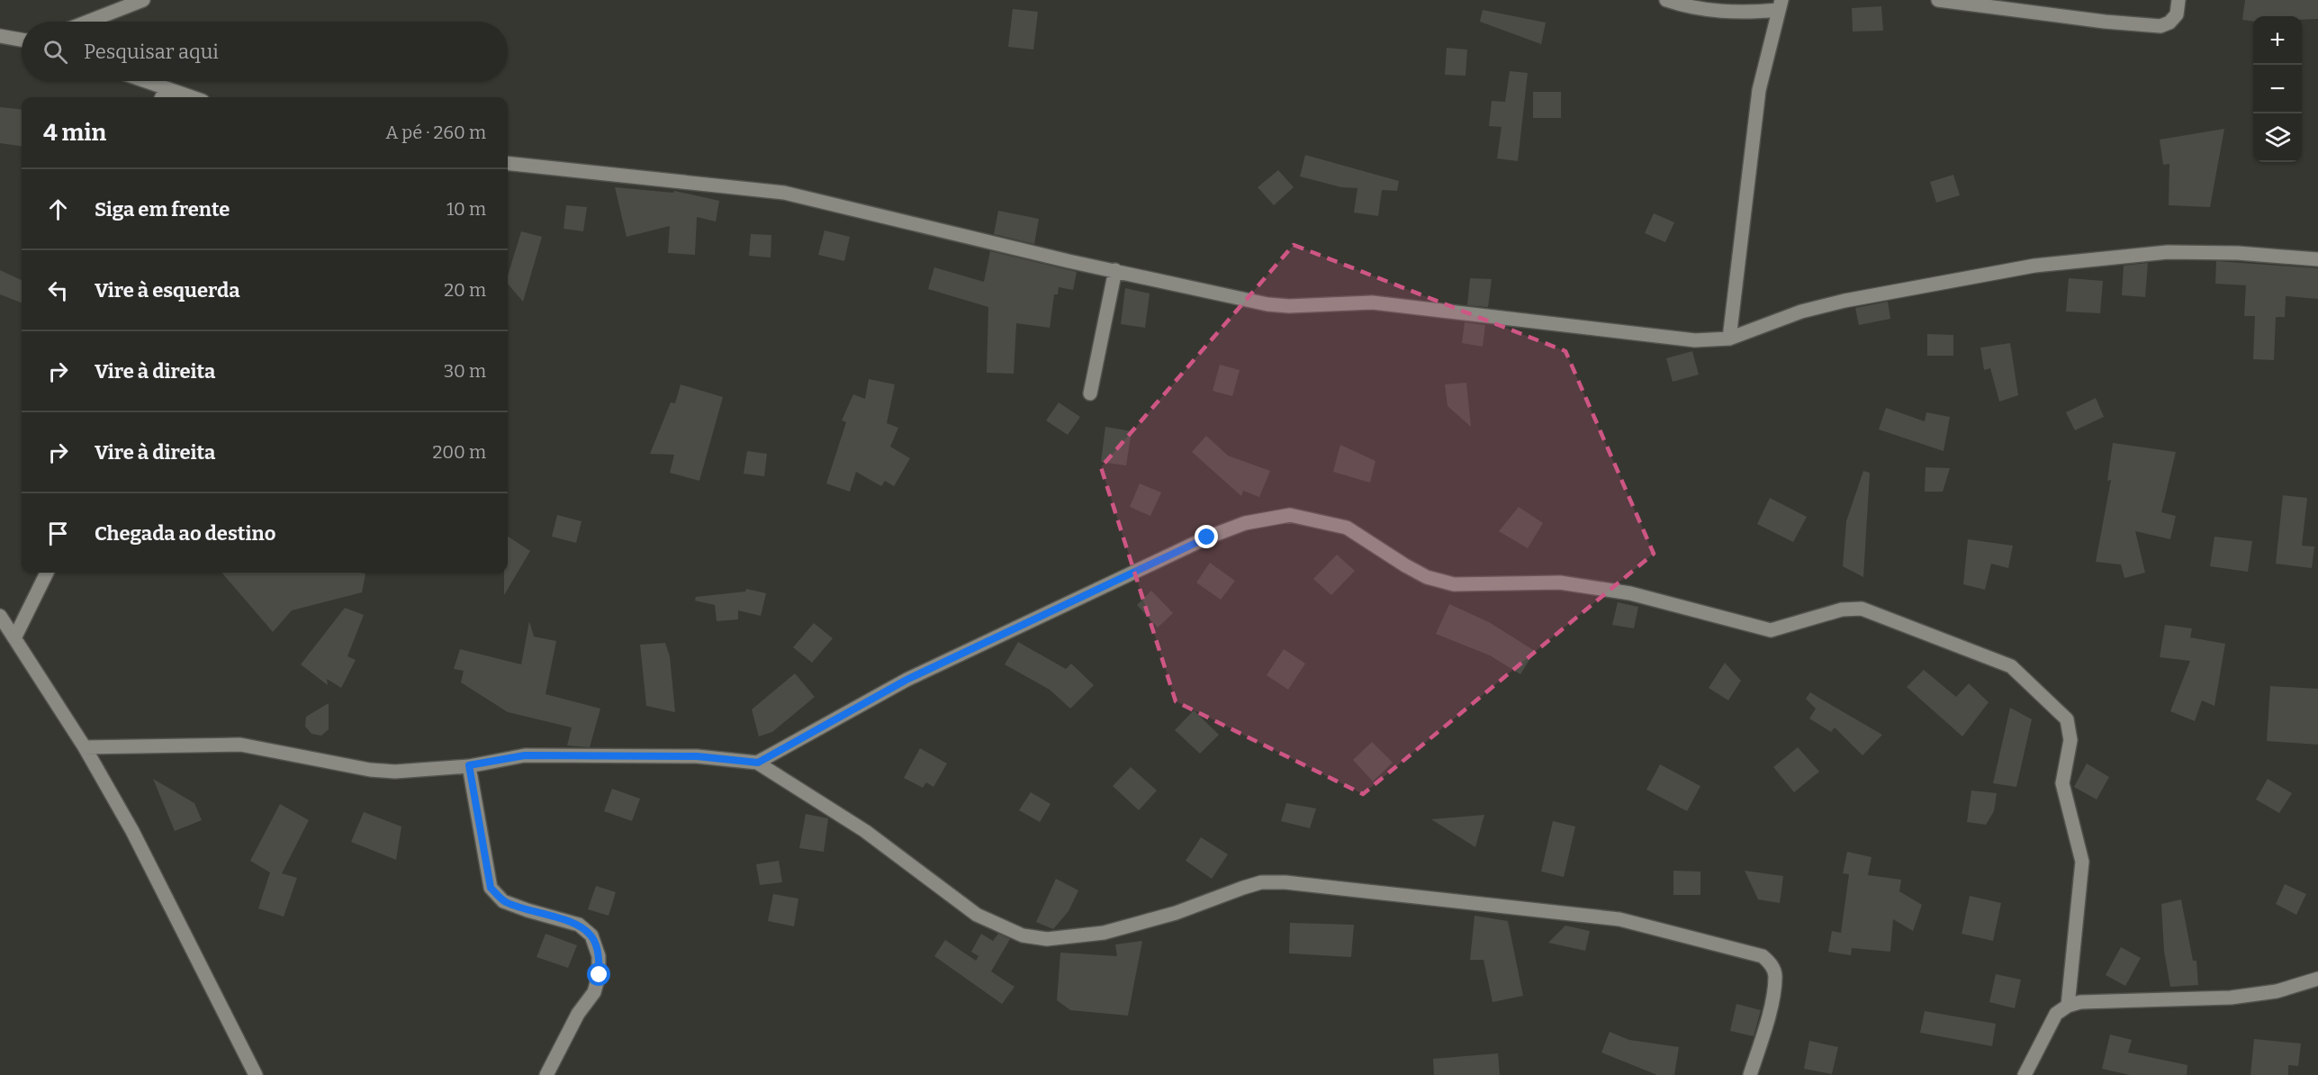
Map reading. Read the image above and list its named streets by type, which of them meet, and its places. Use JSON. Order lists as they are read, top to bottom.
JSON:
{
  "page": {
    "map_buttons": ["+", "−"],
    "search": "Pesquisar aqui",
    "heading": ["4 min", "A pé · 260 m"],
    "list": [
      ["Siga em frente", "10 m"],
      ["Vire à esquerda", "20 m"],
      ["Vire à direita", "30 m"],
      ["Vire à direita", "200 m"],
      "Chegada ao destino"
    ]
  }
}
